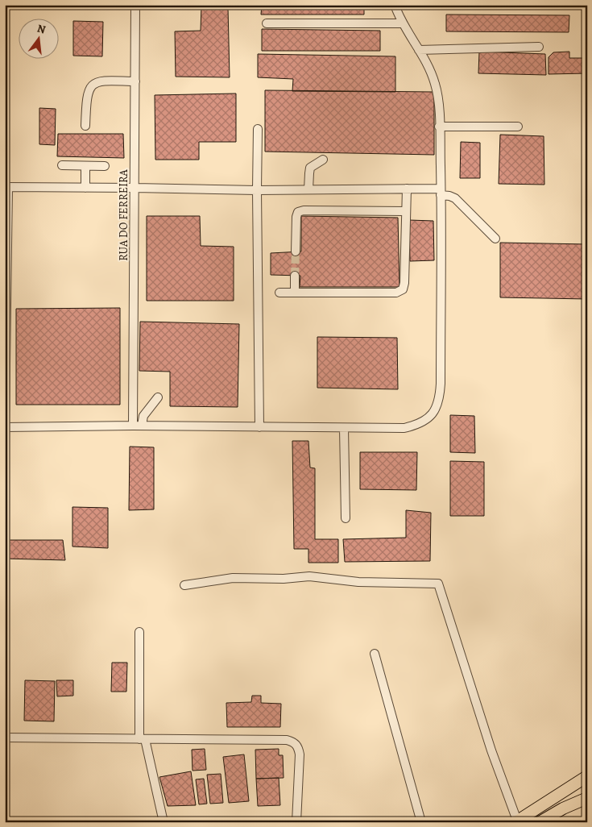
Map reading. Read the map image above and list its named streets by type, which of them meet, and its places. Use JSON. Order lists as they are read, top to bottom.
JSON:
{
  "streets": {
    "street": ["RUA DO FERREIRA"]
  },
  "north": "top"
}
